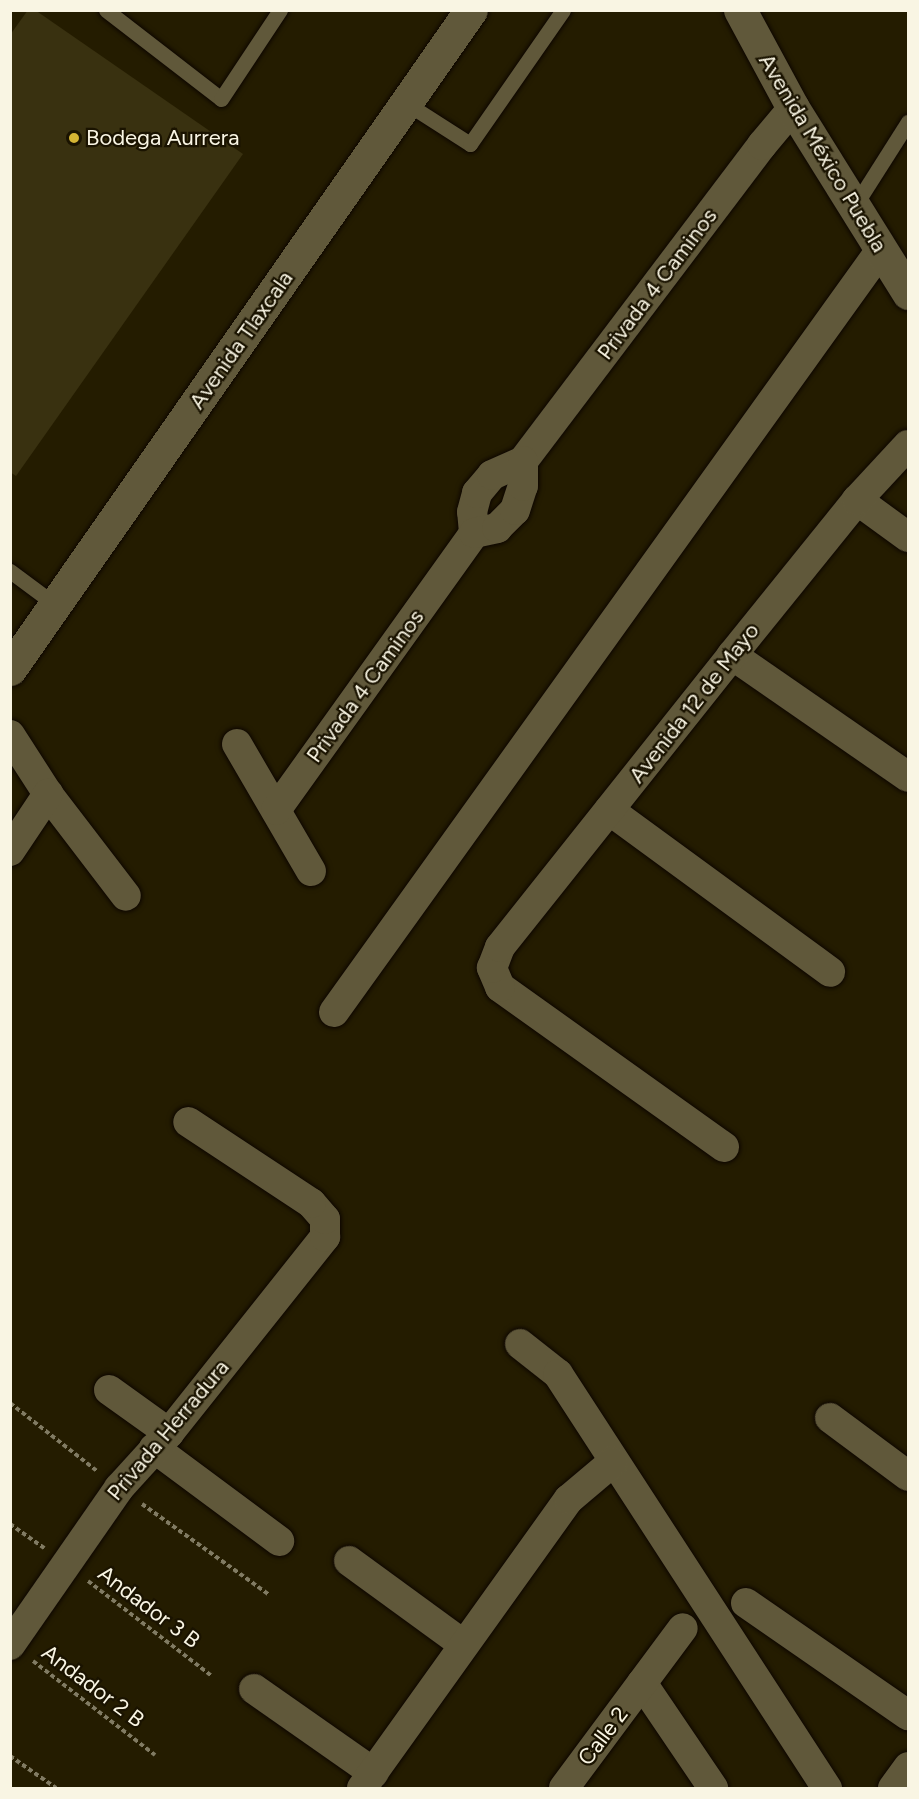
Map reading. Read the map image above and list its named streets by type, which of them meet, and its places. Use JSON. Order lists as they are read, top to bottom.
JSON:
{
  "streets": {
    "street": [
      "Avenida México Puebla",
      "Privada 4 Caminos",
      "Avenida Tlaxcala",
      "Avenida 12 de Mayo",
      "Privada Herradura",
      "Calle 2"
    ],
    "path": ["Andador 3 B", "Andador 2 B"]
  },
  "crossings": [
    ["Avenida México Puebla", "Privada 4 Caminos"],
    ["Privada Herradura", "Andador 3 B"],
    ["Privada Herradura", "Andador 2 B"]
  ],
  "places": ["Bodega Aurrera"]
}
